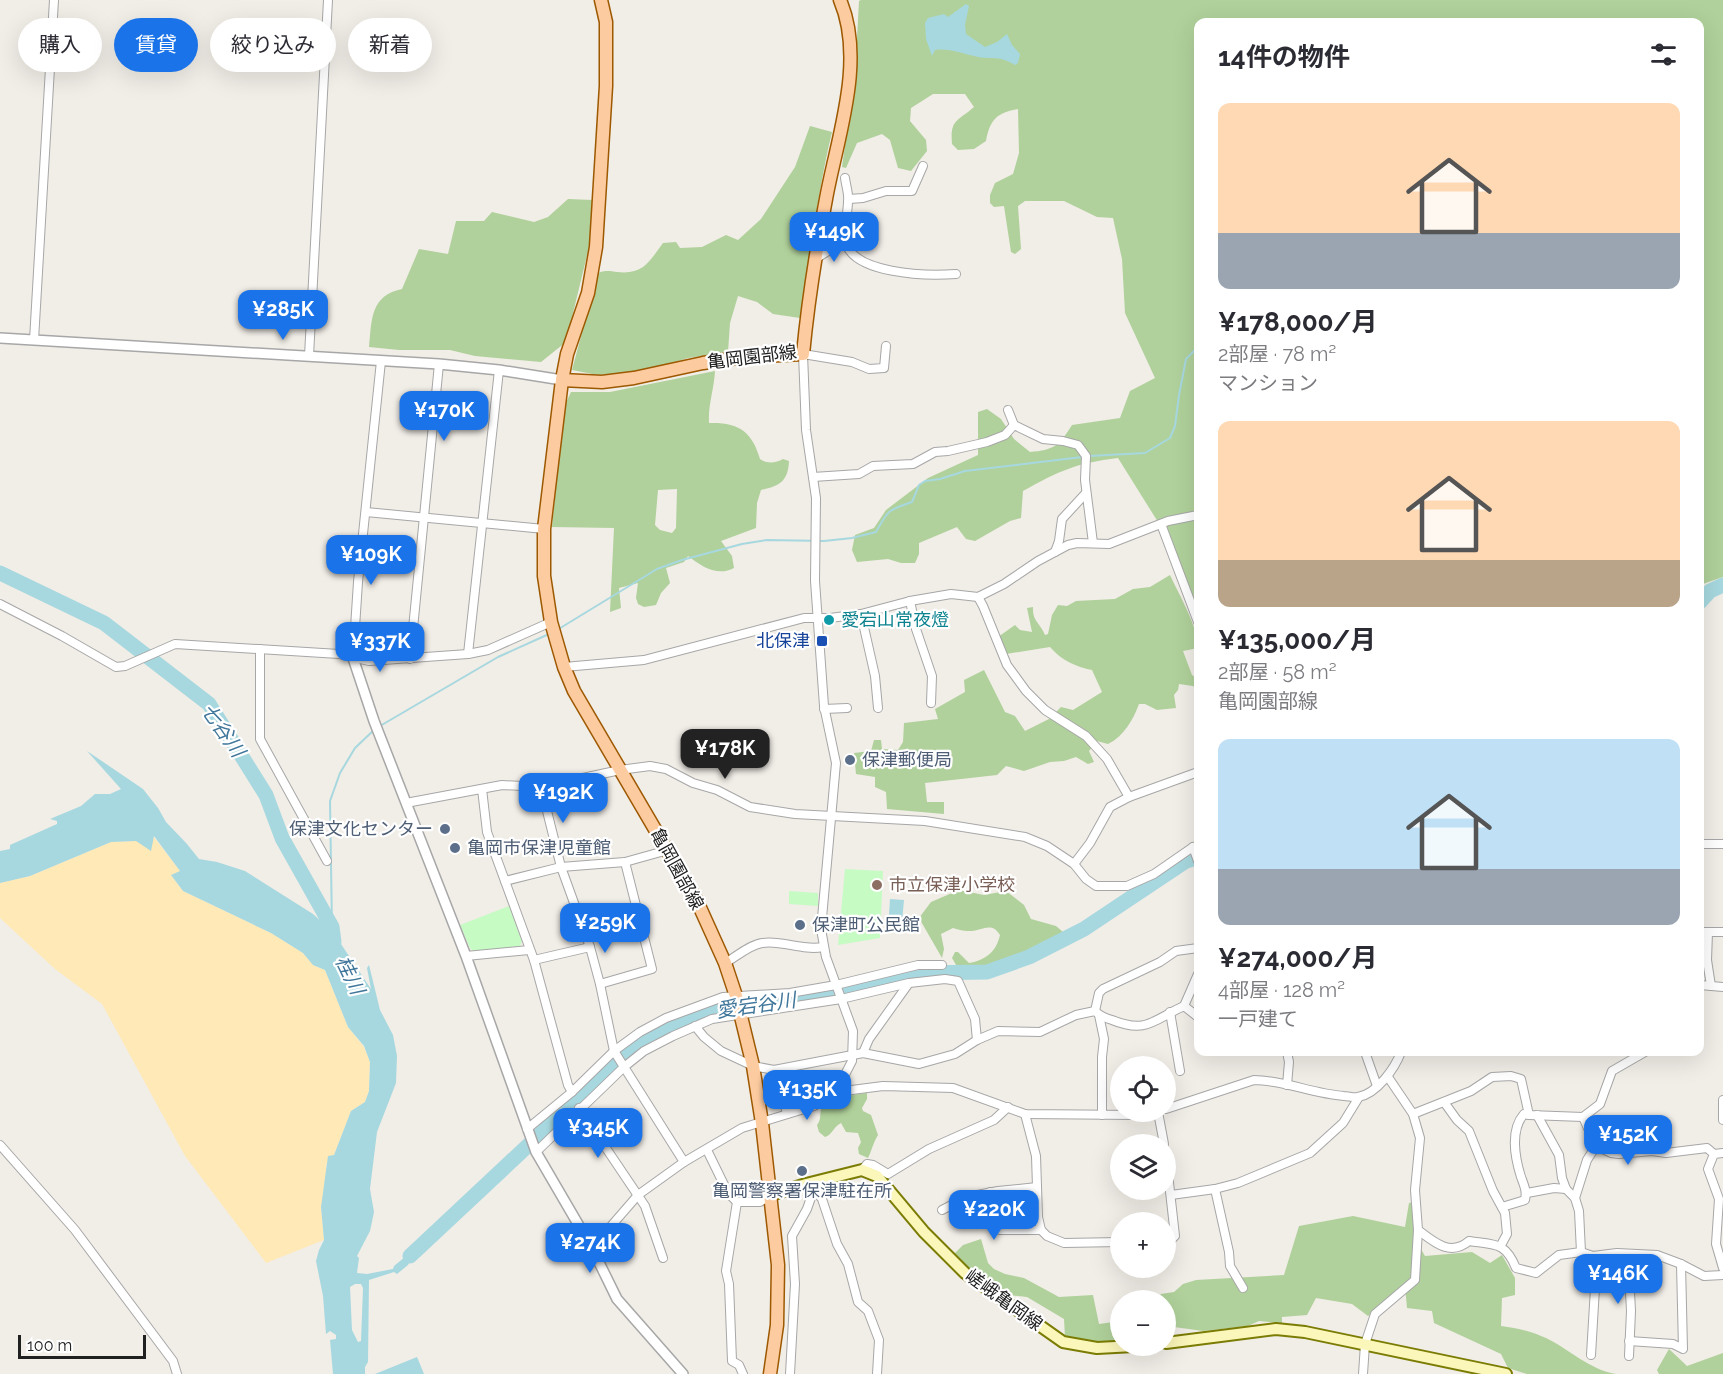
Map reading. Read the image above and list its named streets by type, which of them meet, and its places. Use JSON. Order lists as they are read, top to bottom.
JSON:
{
  "streets": {
    "main road": ["亀岡園部線", "嵯峨亀岡線"]
  },
  "water": ["七谷川", "桂川", "愛宕谷川"],
  "places": {
    "other": [
      "愛宕山常夜燈",
      "保津郵便局",
      "保津文化センター",
      "亀岡市保津児童館",
      "市立保津小学校",
      "保津町公民館",
      "亀岡警察署保津駐在所"
    ],
    "transit": ["北保津"]
  },
  "scale_bar": "100 m",
  "page": {
    "chip": [
      "購入",
      "賃貸",
      "絞り込み",
      "新着"
    ],
    "heading": "14件の物件",
    "list": [
      {
        "name": "¥178,000/月",
        "note": "2部屋 · 78 m² · マンション"
      },
      {
        "name": "¥135,000/月",
        "note": "2部屋 · 58 m² · 亀岡園部線"
      },
      {
        "name": "¥274,000/月",
        "note": "4部屋 · 128 m² · 一戸建て"
      }
    ],
    "price": [
      "¥149K",
      "¥285K",
      "¥170K",
      "¥109K",
      "¥337K",
      "¥178K",
      "¥192K",
      "¥259K",
      "¥135K",
      "¥345K",
      "¥152K",
      "¥220K",
      "¥274K",
      "¥146K"
    ],
    "map_buttons": ["+", "−"],
    "scale": "100 m"
  }
}
